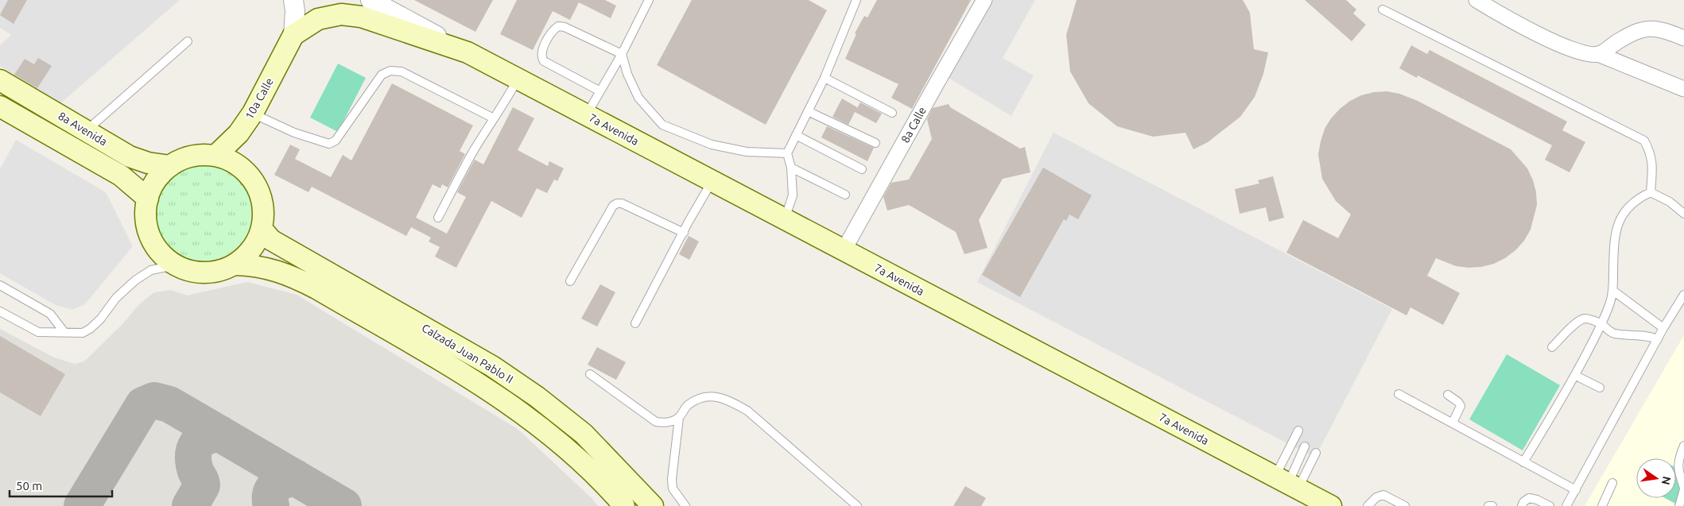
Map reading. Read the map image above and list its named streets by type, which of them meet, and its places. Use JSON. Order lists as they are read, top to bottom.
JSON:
{
  "streets": {
    "main road": [
      "10a Calle",
      "8a Avenida",
      "7a Avenida",
      "Calzada Juan Pablo II"
    ],
    "street": ["8a Calle"]
  },
  "crossings": [
    ["10a Calle", "8a Avenida"],
    ["10a Calle", "7a Avenida"],
    ["10a Calle", "Calzada Juan Pablo II"],
    ["8a Calle", "7a Avenida"],
    ["8a Avenida", "Calzada Juan Pablo II"]
  ],
  "scale_bar": "50 m",
  "north": "right"
}
